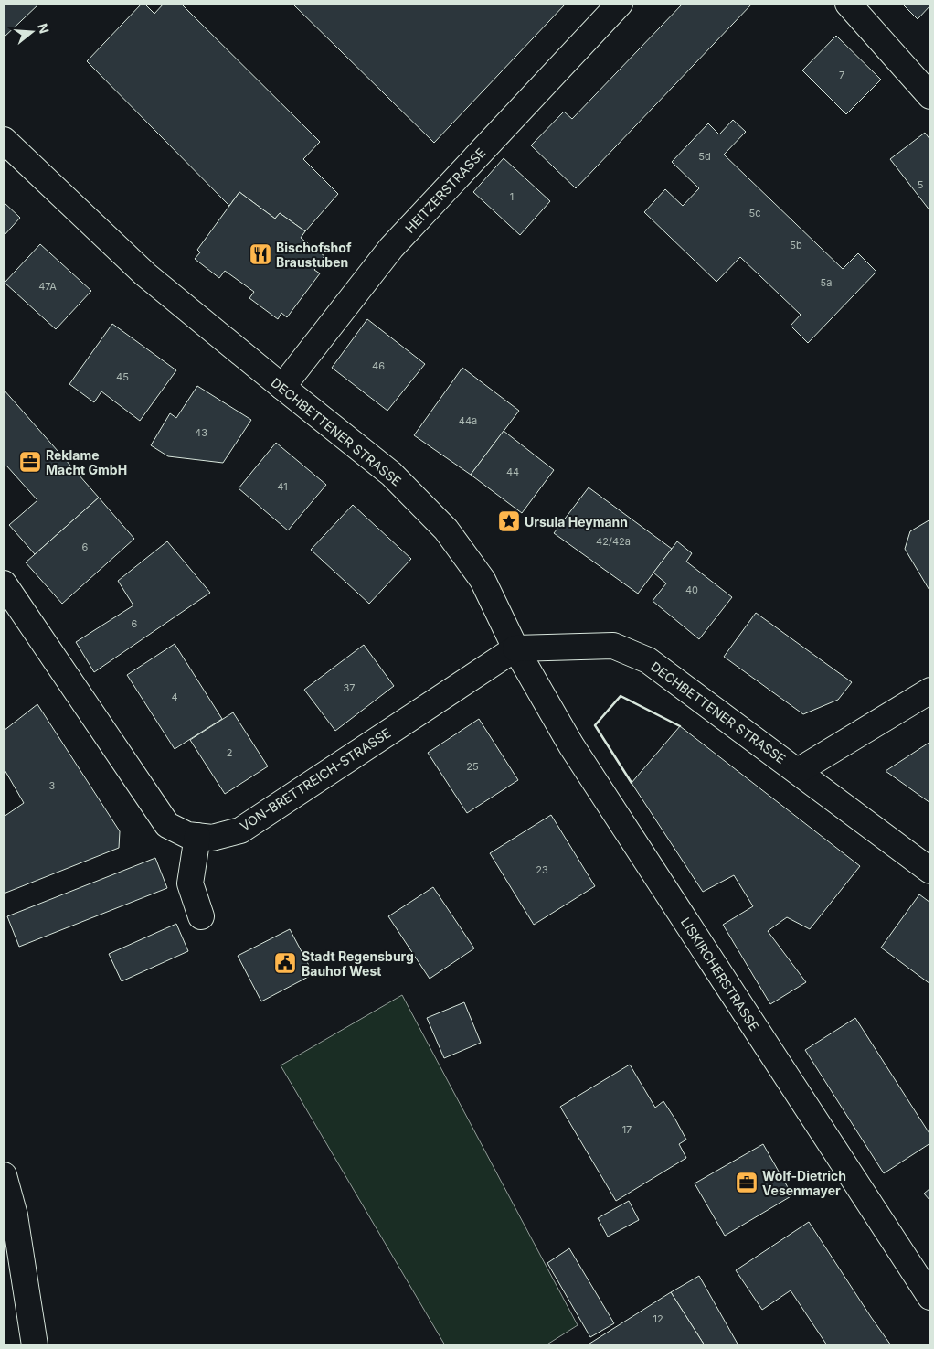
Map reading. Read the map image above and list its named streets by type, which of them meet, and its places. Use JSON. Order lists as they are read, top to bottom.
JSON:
{
  "streets": {
    "street": [
      "HEITZERSTRASSE",
      "DECHBETTENER STRASSE",
      "VON-BRETTREICH-STRASSE",
      "LISKIRCHERSTRASSE"
    ]
  },
  "crossings": [
    ["HEITZERSTRASSE", "DECHBETTENER STRASSE"],
    ["DECHBETTENER STRASSE", "VON-BRETTREICH-STRASSE"],
    ["DECHBETTENER STRASSE", "LISKIRCHERSTRASSE"],
    ["VON-BRETTREICH-STRASSE", "LISKIRCHERSTRASSE"]
  ],
  "places": {
    "restaurant": ["Bischofshof Braustuben"],
    "office": ["Reklame Macht GmbH", "Wolf-Dietrich Vesenmayer"],
    "place": ["Ursula Heymann"],
    "public building": ["Stadt Regensburg Bauhof West"]
  },
  "house_numbers": [
    "7",
    "5d",
    "5",
    "1",
    "5c",
    "5b",
    "5a",
    "47A",
    "46",
    "45",
    "44a",
    "43",
    "44",
    "41",
    "42/42a",
    "6",
    "40",
    "6",
    "37",
    "4",
    "2",
    "25",
    "3",
    "23",
    "17",
    "12"
  ],
  "north": "right"
}
